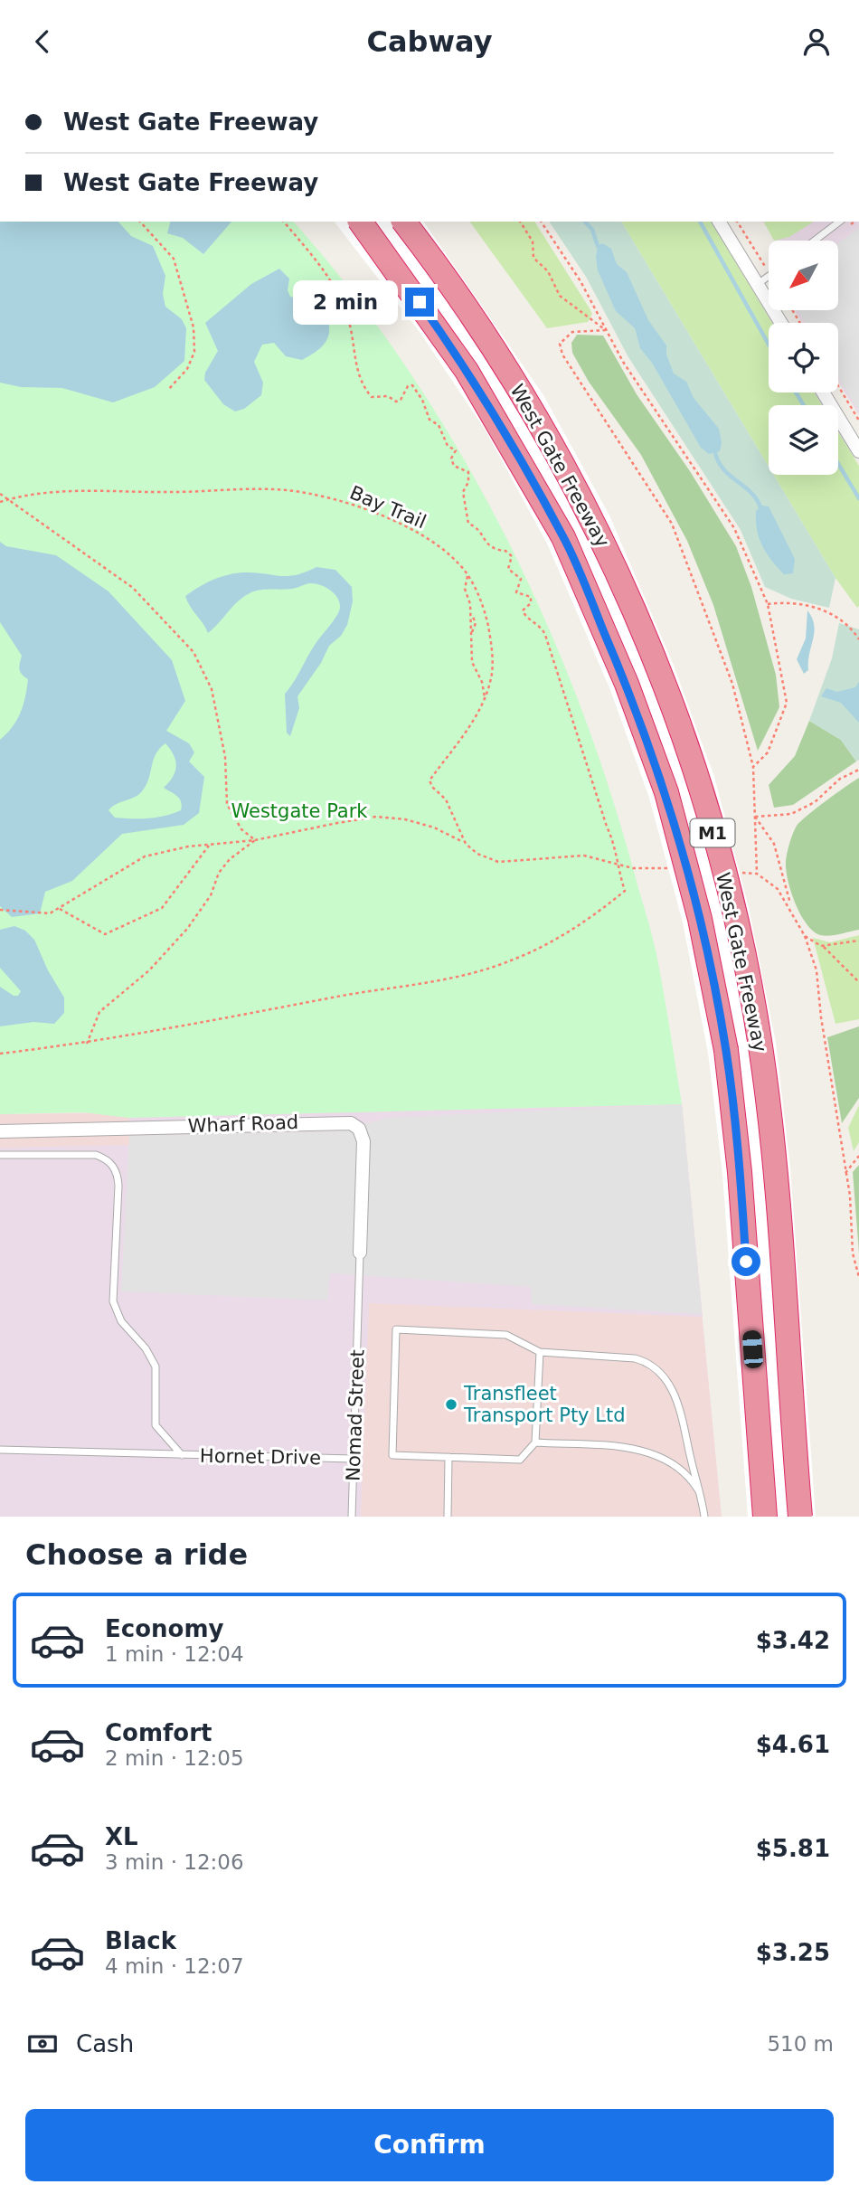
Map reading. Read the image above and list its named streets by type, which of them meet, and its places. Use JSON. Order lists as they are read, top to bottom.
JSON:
{
  "streets": {
    "highway": ["West Gate Freeway", "M1"],
    "street": ["Wharf Road"],
    "lane": ["Nomad Street", "Hornet Drive"],
    "path": ["Bay Trail"]
  },
  "crossings": [
    ["Wharf Road", "Nomad Street"],
    ["Nomad Street", "Hornet Drive"]
  ],
  "parks": ["Westgate Park"],
  "places": ["Transfleet Transport Pty Ltd"],
  "north": "bottom left",
  "page": {
    "header": "Cabway",
    "banner": ["West Gate Freeway", "West Gate Freeway"],
    "bubble": "2 min",
    "heading": "Choose a ride",
    "list": [
      {
        "name": "Economy",
        "note": "1 min · 12:04",
        "value": "$3.42"
      },
      {
        "name": "Comfort",
        "note": "2 min · 12:05",
        "value": "$4.61"
      },
      {
        "name": "XL",
        "note": "3 min · 12:06",
        "value": "$5.81"
      },
      {
        "name": "Black",
        "note": "4 min · 12:07",
        "value": "$3.25"
      }
    ],
    "pay": ["Cash", "510 m"],
    "buttons": "Confirm"
  }
}
